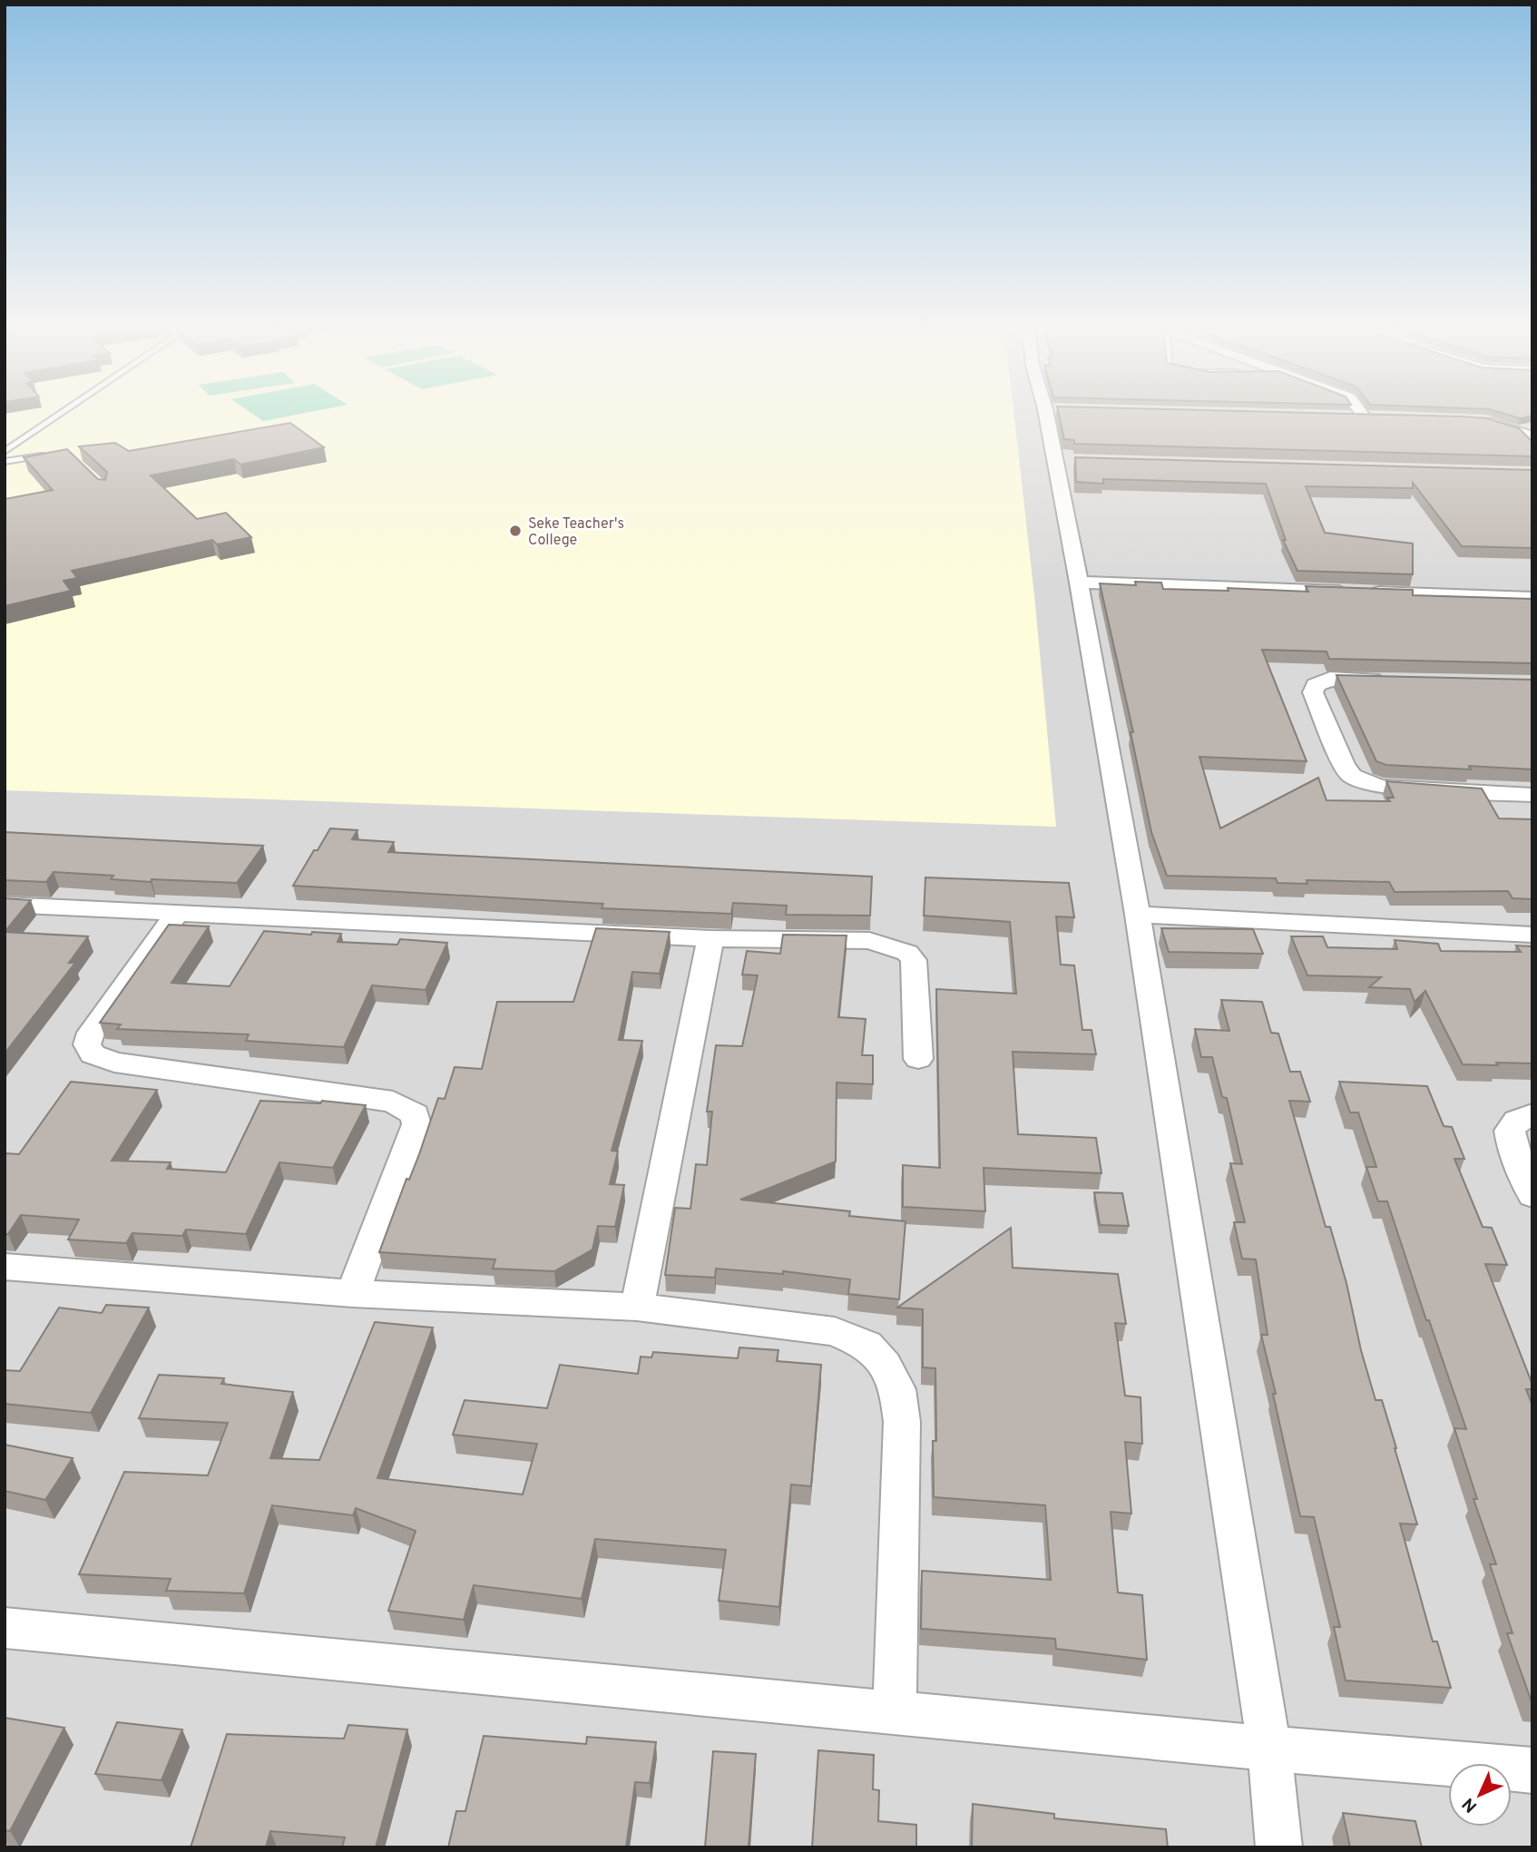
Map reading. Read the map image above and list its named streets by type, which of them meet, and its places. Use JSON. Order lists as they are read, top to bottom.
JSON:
{
  "places": ["Seke Teacher's College"],
  "north": "bottom left"
}
